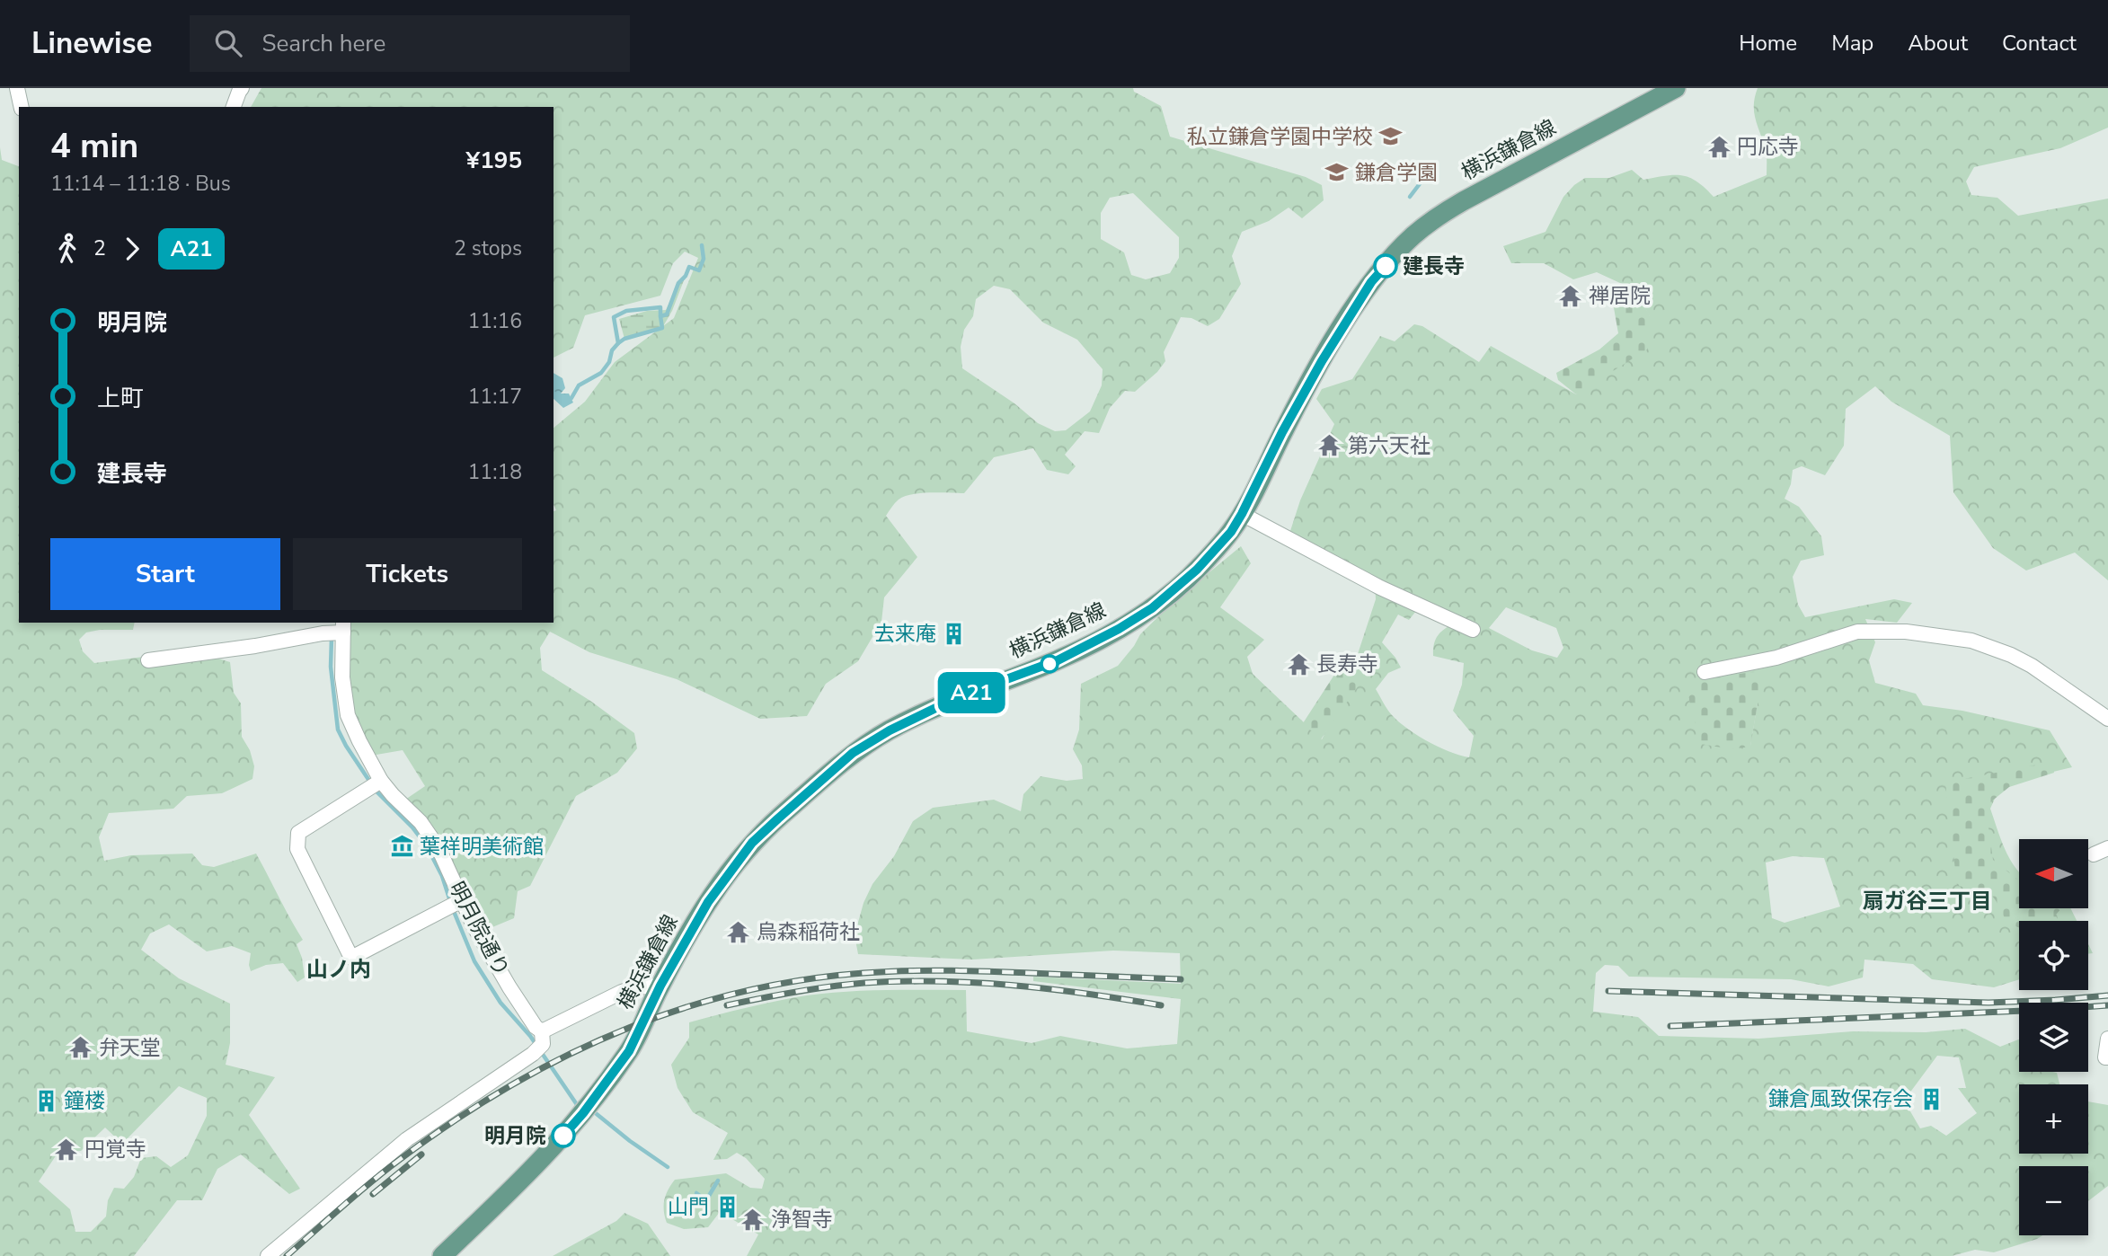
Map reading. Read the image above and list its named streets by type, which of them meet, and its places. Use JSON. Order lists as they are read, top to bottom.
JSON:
{
  "streets": {
    "main road": ["横浜鎌倉線"],
    "street": ["明月院通り"]
  },
  "districts": ["扇ガ谷三丁目", "山ノ内"],
  "places": {
    "school or university": ["私立鎌倉学園中学校", "鎌倉学園"],
    "temple": [
      "円応寺",
      "禅居院",
      "第六天社",
      "長寿寺",
      "烏森稲荷社",
      "弁天堂",
      "円覚寺",
      "浄智寺"
    ],
    "other": ["建長寺", "明月院"],
    "building": [
      "去来庵",
      "鎌倉風致保存会",
      "鐘楼",
      "山門"
    ],
    "museum": ["葉祥明美術館"]
  },
  "lines": ["bus line A21"],
  "north": "left",
  "page": {
    "header": "Linewise",
    "search": "Search here",
    "nav": [
      "Home",
      "Map",
      "About",
      "Contact"
    ],
    "on_map": "A21",
    "heading": ["4 min", "11:14 – 11:18 · Bus", "¥195"],
    "legs": ["2", "A21", "2 stops"],
    "list": [
      {
        "name": "明月院",
        "value": "11:16"
      },
      {
        "name": "上町",
        "value": "11:17"
      },
      {
        "name": "建長寺",
        "value": "11:18"
      }
    ],
    "buttons": ["Start", "Tickets"],
    "map_buttons": ["+", "−"]
  }
}
